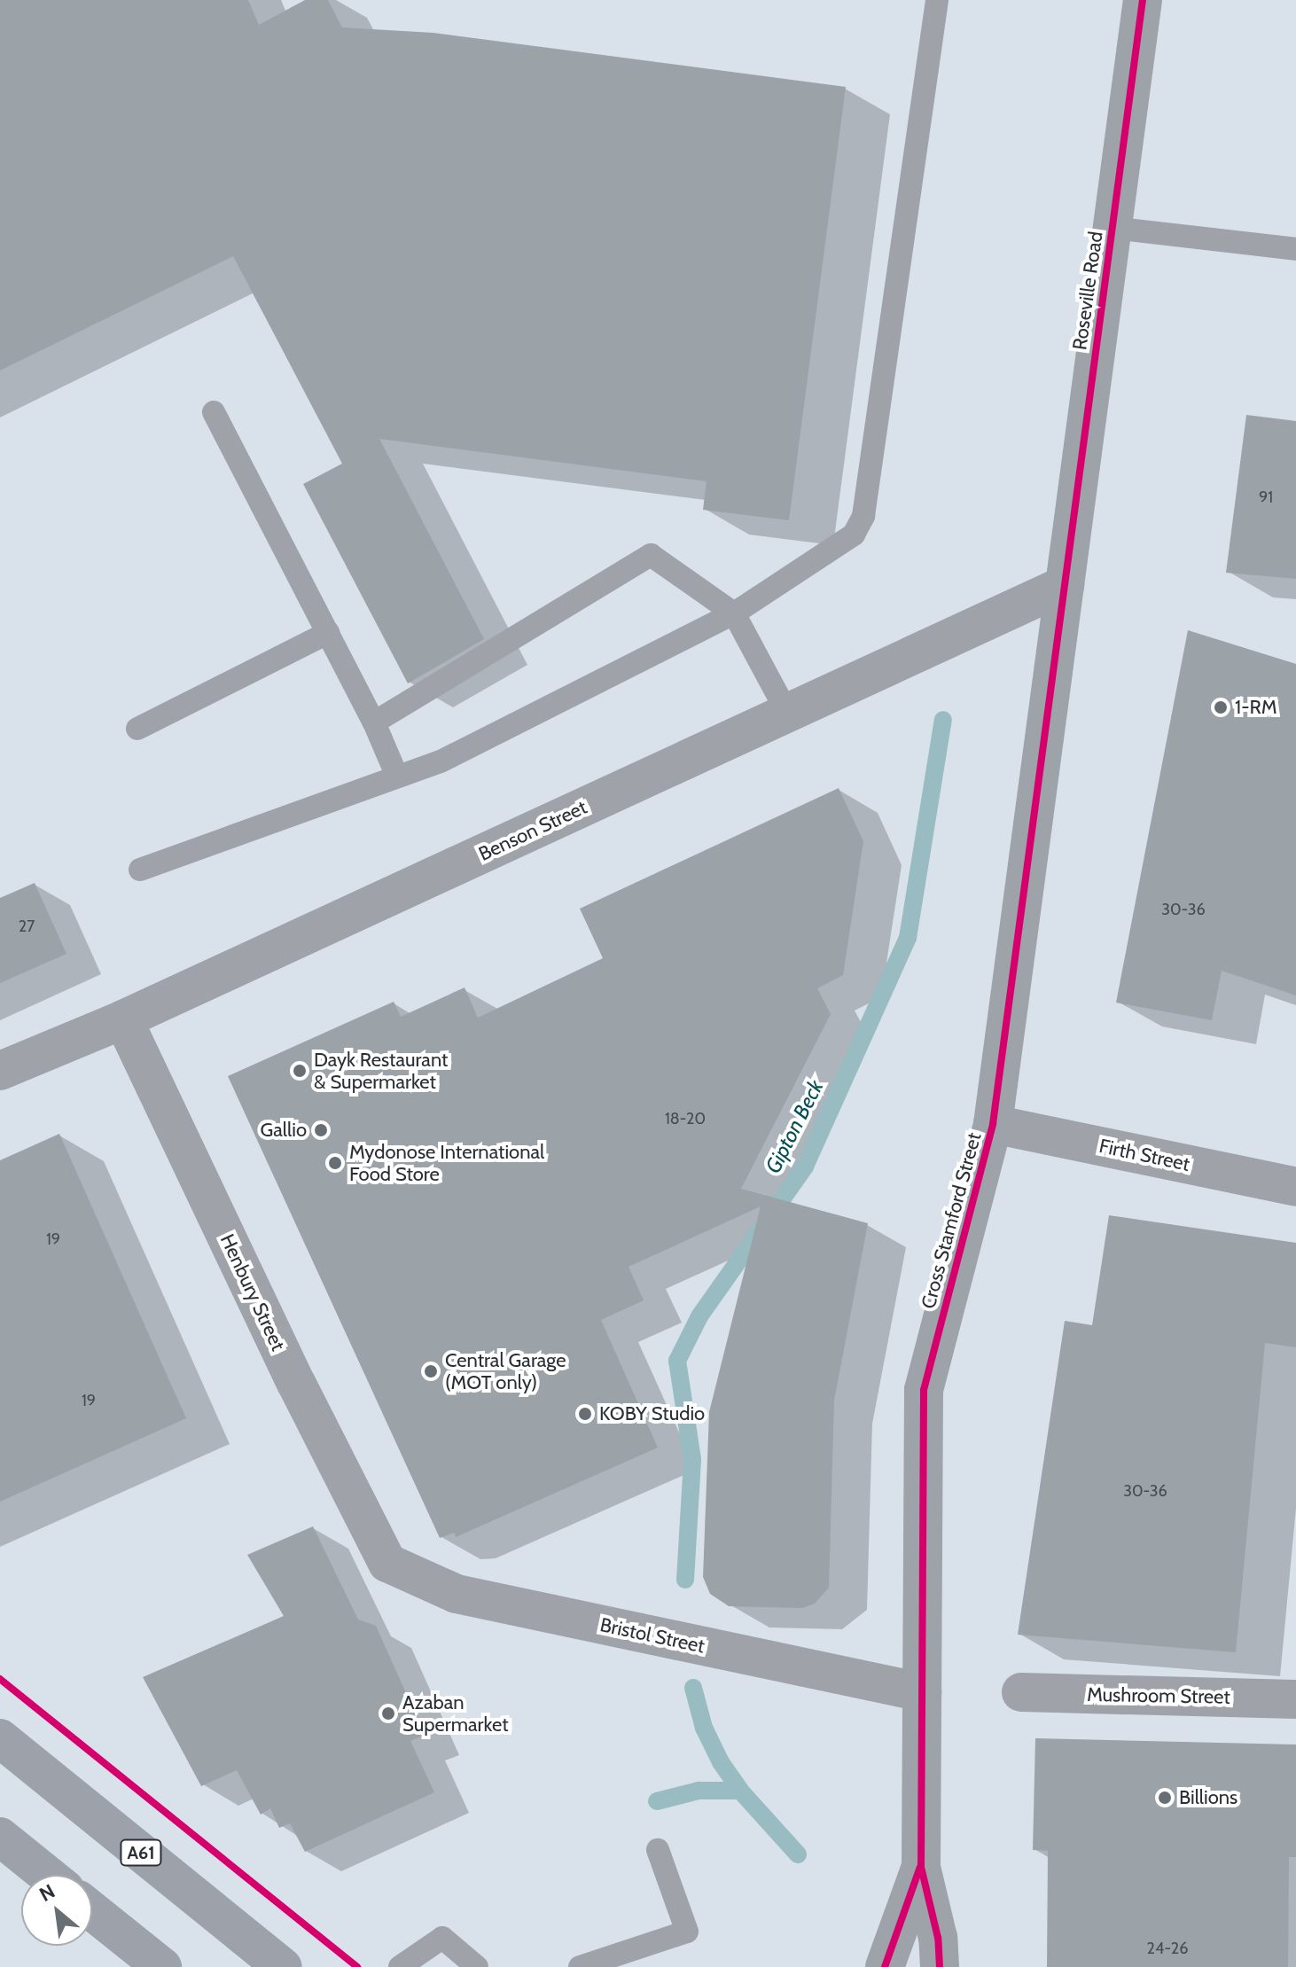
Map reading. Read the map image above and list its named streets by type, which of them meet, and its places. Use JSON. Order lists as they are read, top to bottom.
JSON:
{
  "streets": {
    "highway": ["A61"],
    "street": [
      "Roseville Road",
      "Benson Street",
      "Firth Street",
      "Cross Stamford Street",
      "Henbury Street",
      "Bristol Street",
      "Mushroom Street"
    ]
  },
  "crossings": [
    ["Roseville Road", "Benson Street"],
    ["Roseville Road", "Cross Stamford Street"],
    ["Benson Street", "Cross Stamford Street"],
    ["Benson Street", "Henbury Street"],
    ["Firth Street", "Cross Stamford Street"],
    ["Cross Stamford Street", "Bristol Street"],
    ["Henbury Street", "Bristol Street"]
  ],
  "water": ["Gipton Beck"],
  "places": [
    "1-RM",
    "Dayk Restaurant & Supermarket",
    "Gallio",
    "Mydonose International Food Store",
    "Central Garage (MOT only)",
    "KOBY Studio",
    "Azaban Supermarket",
    "Billions"
  ],
  "house_numbers": [
    "91",
    "30-36",
    "27",
    "18-20",
    "19",
    "19",
    "30-36",
    "24-26"
  ],
  "north": "top left"
}
